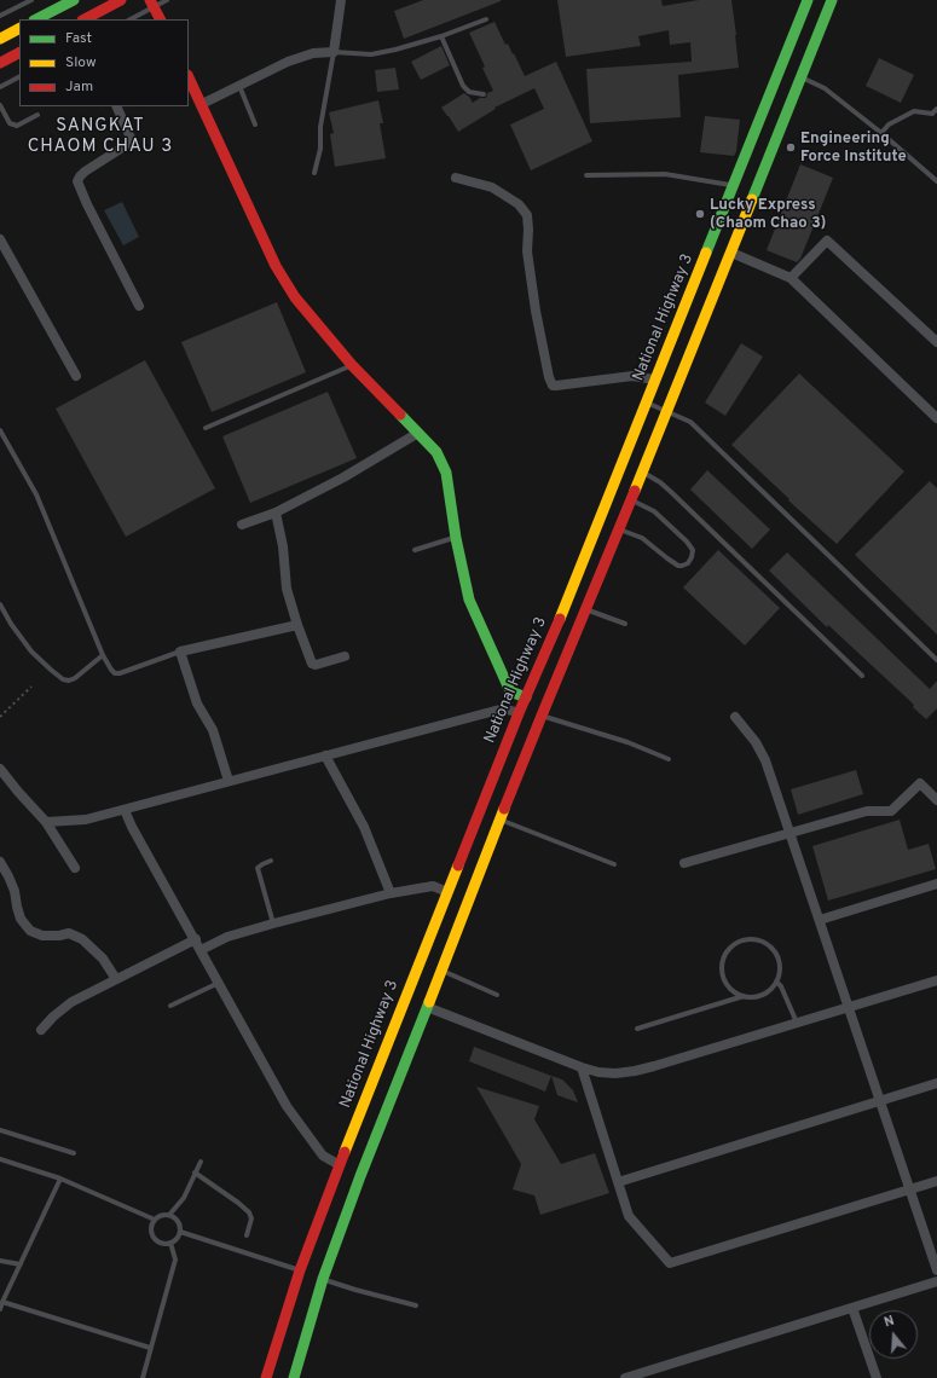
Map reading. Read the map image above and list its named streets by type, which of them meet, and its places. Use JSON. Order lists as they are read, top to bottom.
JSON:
{
  "streets": {
    "main road": ["National Highway 3"]
  },
  "districts": ["SANGKAT CHAOM CHAU 3"],
  "places": ["Engineering Force Institute", "Lucky Express (Chaom Chao 3)"],
  "legend": ["Fast", "Slow", "Jam"],
  "north": "top"
}
